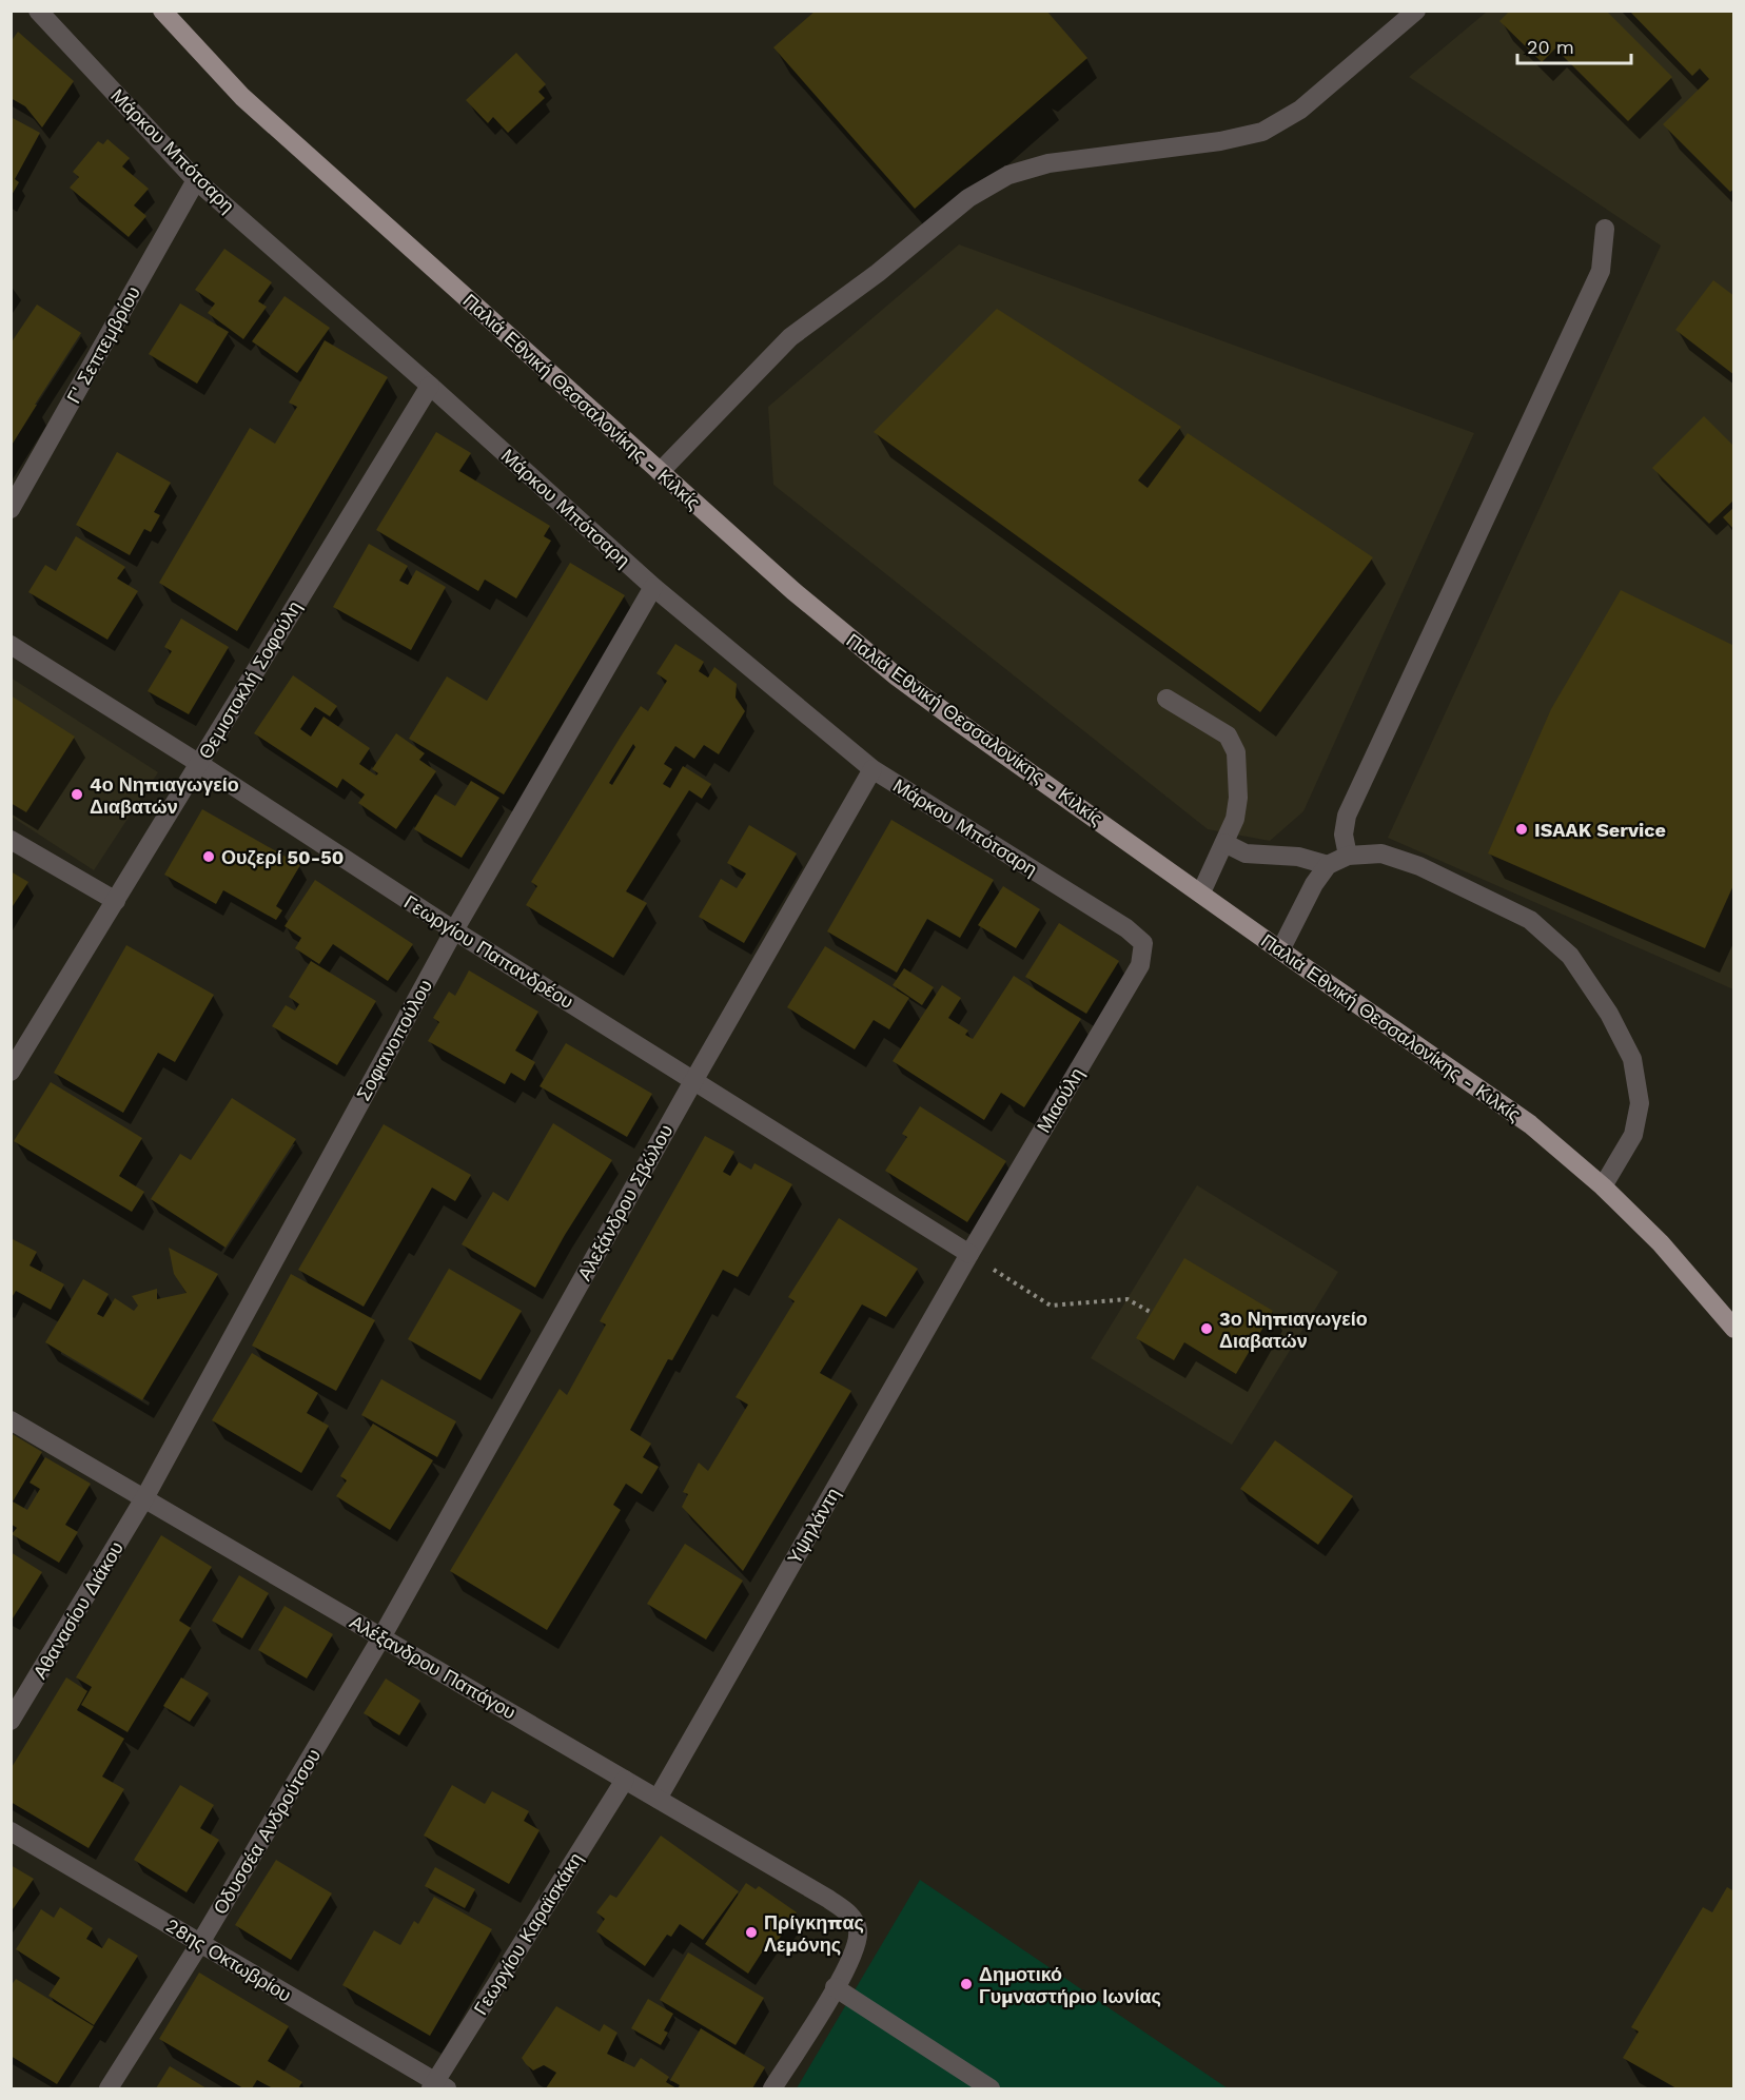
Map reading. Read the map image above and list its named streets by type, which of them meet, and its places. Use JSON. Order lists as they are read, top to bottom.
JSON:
{
  "streets": {
    "main road": ["Παλιά Εθνική Θεσσαλονίκης - Κιλκίς"],
    "street": [
      "Μάρκου Μπότσαρη",
      "Γ' Σεπτεμβρίου",
      "Θεμιστοκλή Σοφούλη",
      "Γεωργίου Παπανδρέου",
      "Σοφιανοπούλου",
      "Μιαούλη",
      "Αλεξάνδρου Σβώλου",
      "Υψηλάντη",
      "Αθανασίου Διάκου",
      "Αλέξανδρου Παπάγου",
      "Οδυσσέα Ανδρούτσου",
      "Γεωργίου Καραϊσκάκη",
      "28ης Οκτωβρίου"
    ]
  },
  "crossings": [
    ["Μάρκου Μπότσαρη", "Γ' Σεπτεμβρίου"],
    ["Μάρκου Μπότσαρη", "Θεμιστοκλή Σοφούλη"],
    ["Μάρκου Μπότσαρη", "Σοφιανοπούλου"],
    ["Μάρκου Μπότσαρη", "Μιαούλη"],
    ["Μάρκου Μπότσαρη", "Αλεξάνδρου Σβώλου"],
    ["Θεμιστοκλή Σοφούλη", "Γεωργίου Παπανδρέου"],
    ["Γεωργίου Παπανδρέου", "Σοφιανοπούλου"],
    ["Γεωργίου Παπανδρέου", "Μιαούλη"],
    ["Γεωργίου Παπανδρέου", "Αλεξάνδρου Σβώλου"],
    ["Γεωργίου Παπανδρέου", "Υψηλάντη"],
    ["Σοφιανοπούλου", "Αθανασίου Διάκου"],
    ["Σοφιανοπούλου", "Αλέξανδρου Παπάγου"],
    ["Μιαούλη", "Υψηλάντη"],
    ["Αλεξάνδρου Σβώλου", "Αλέξανδρου Παπάγου"],
    ["Αλεξάνδρου Σβώλου", "Οδυσσέα Ανδρούτσου"],
    ["Υψηλάντη", "Αλέξανδρου Παπάγου"],
    ["Αθανασίου Διάκου", "Αλέξανδρου Παπάγου"],
    ["Αλέξανδρου Παπάγου", "Οδυσσέα Ανδρούτσου"],
    ["Αλέξανδρου Παπάγου", "Γεωργίου Καραϊσκάκη"],
    ["Οδυσσέα Ανδρούτσου", "28ης Οκτωβρίου"],
    ["Γεωργίου Καραϊσκάκη", "28ης Οκτωβρίου"]
  ],
  "places": [
    "4ο Νηπιαγωγείο Διαβατών",
    "ISAAK Service",
    "Ουζερί 50-50",
    "3ο Νηπιαγωγείο Διαβατών",
    "Πρίγκηπας Λεμόνης",
    "Δημοτικό Γυμναστήριο Ιωνίας"
  ],
  "scale_bar": "20 m"
}
